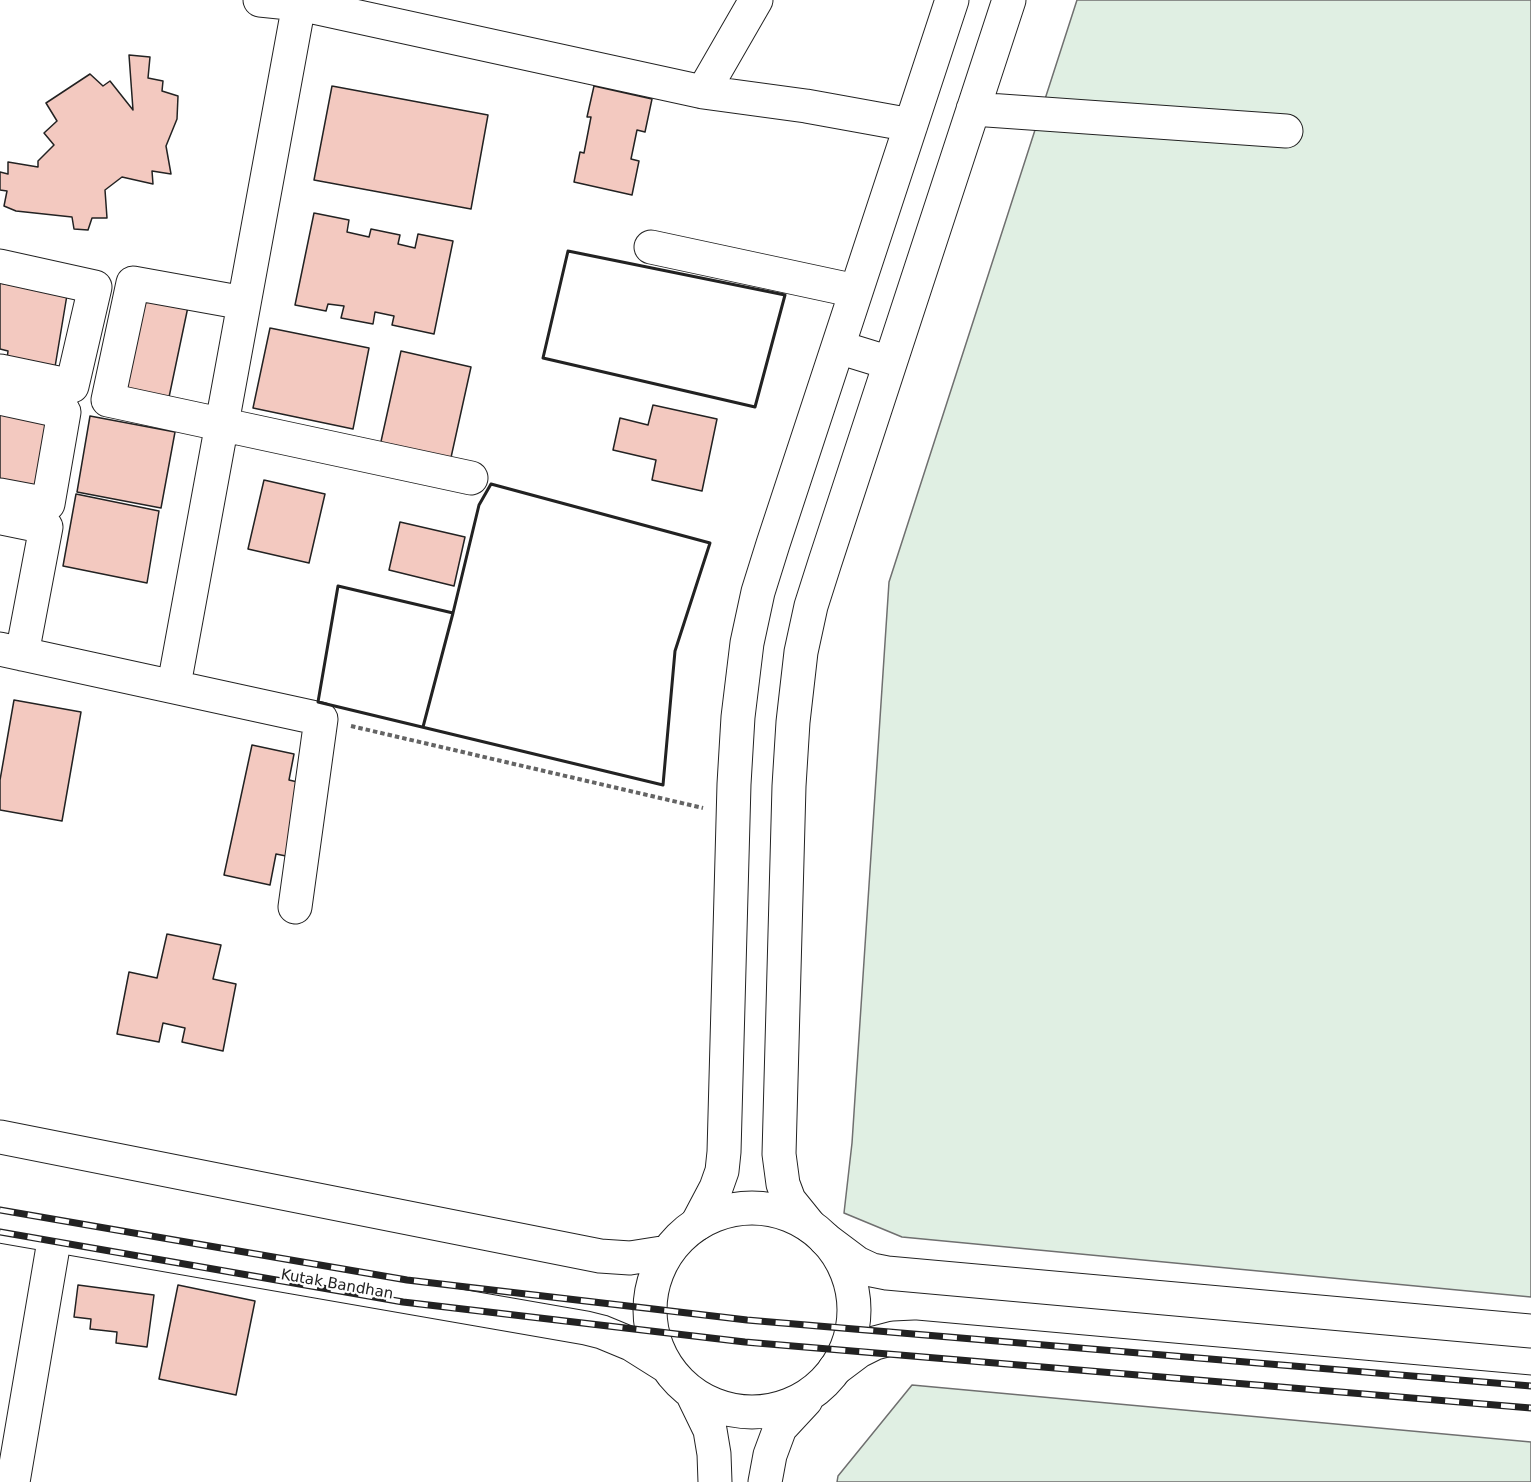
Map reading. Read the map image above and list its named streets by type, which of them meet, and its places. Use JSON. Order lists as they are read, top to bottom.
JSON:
{
  "streets": {
    "street": ["Kutak Bandhan"]
  }
}
